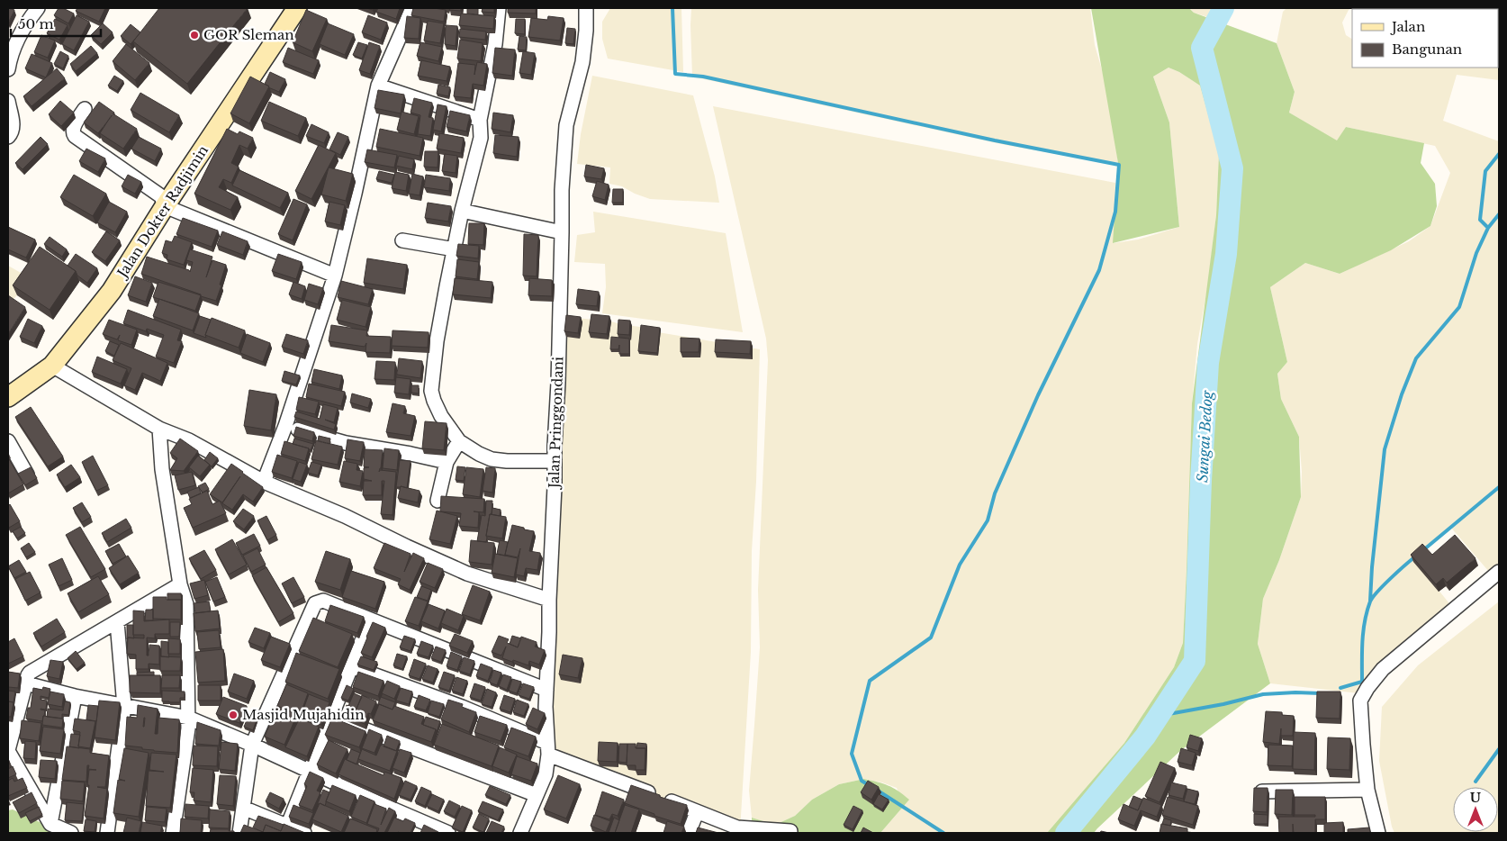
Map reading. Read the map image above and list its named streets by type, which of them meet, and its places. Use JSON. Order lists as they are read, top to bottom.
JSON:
{
  "streets": {
    "main road": ["Jalan Dokter Radjimin"],
    "street": ["Jalan Pringgondani"]
  },
  "water": ["Sungai Bedog"],
  "places": ["GOR Sleman", "Masjid Mujahidin"],
  "legend": ["Jalan", "Bangunan"],
  "scale_bar": "50 m",
  "north": "top"
}
